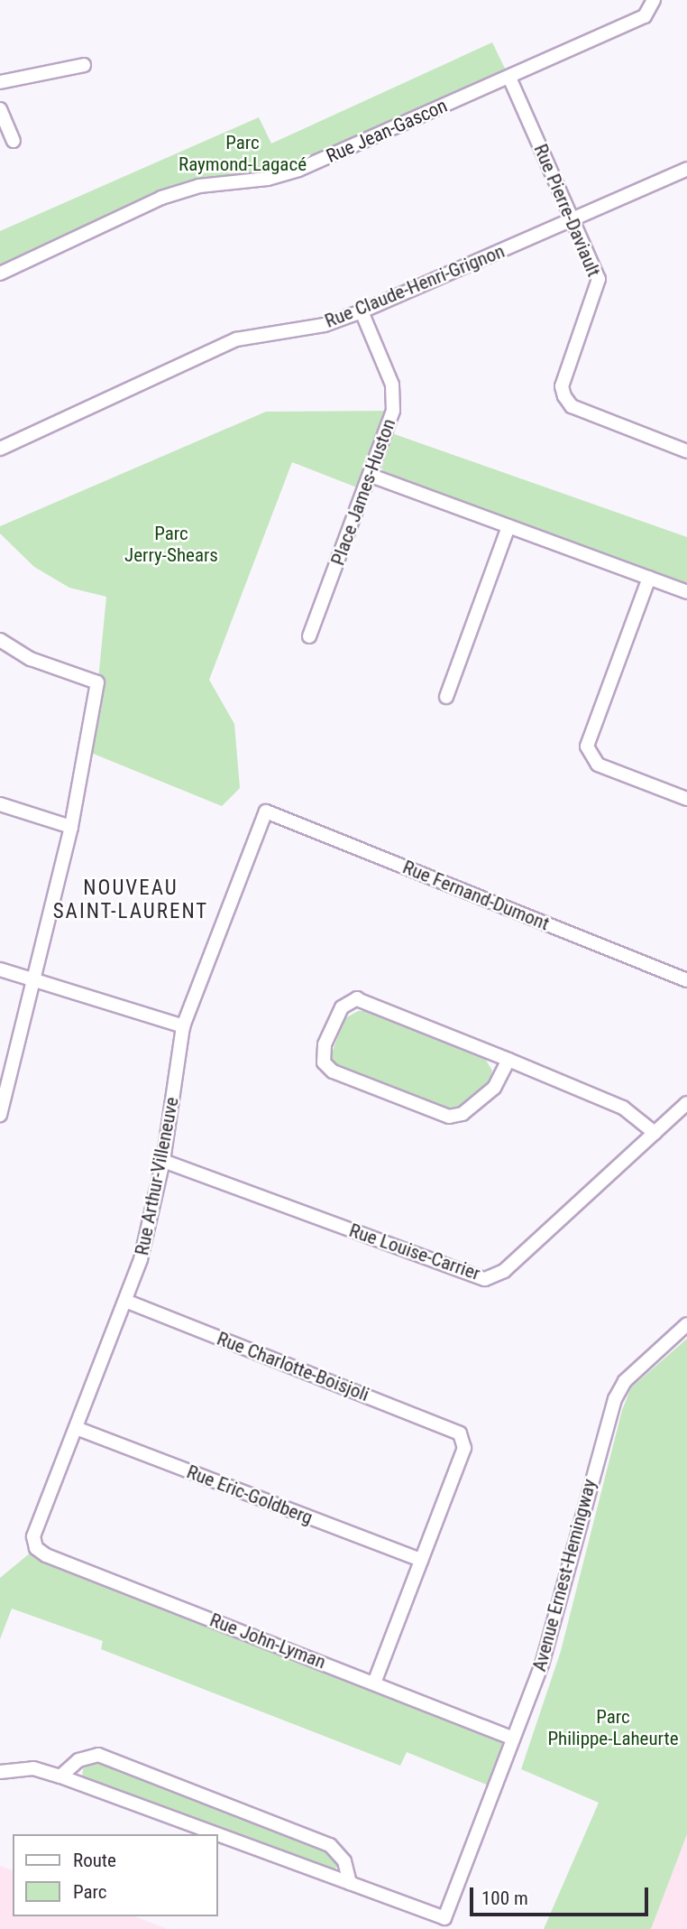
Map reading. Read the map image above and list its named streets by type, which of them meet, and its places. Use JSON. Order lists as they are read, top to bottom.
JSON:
{
  "streets": {
    "street": [
      "Rue Jean-Gascon",
      "Rue Pierre-Daviault",
      "Rue Claude-Henri-Grignon",
      "Place James-Huston",
      "Rue Fernand-Dumont",
      "Rue Arthur-Villeneuve",
      "Rue Louise-Carrier",
      "Rue Charlotte-Boisjoli",
      "Rue Eric-Goldberg",
      "Avenue Ernest-Hemingway",
      "Rue John-Lyman"
    ]
  },
  "crossings": [
    ["Rue Jean-Gascon", "Rue Pierre-Daviault"],
    ["Rue Pierre-Daviault", "Rue Claude-Henri-Grignon"],
    ["Rue Claude-Henri-Grignon", "Place James-Huston"],
    ["Rue Fernand-Dumont", "Rue Arthur-Villeneuve"],
    ["Rue Arthur-Villeneuve", "Rue Louise-Carrier"],
    ["Rue Arthur-Villeneuve", "Rue Charlotte-Boisjoli"],
    ["Rue Arthur-Villeneuve", "Rue Eric-Goldberg"],
    ["Rue Arthur-Villeneuve", "Rue John-Lyman"],
    ["Rue Charlotte-Boisjoli", "Rue Eric-Goldberg"],
    ["Avenue Ernest-Hemingway", "Rue John-Lyman"]
  ],
  "districts": ["NOUVEAU SAINT-LAURENT"],
  "parks": ["Parc Raymond-Lagacé", "Parc Jerry-Shears", "Parc Philippe-Laheurte"],
  "legend": ["Route", "Parc"],
  "scale_bar": "100 m"
}
